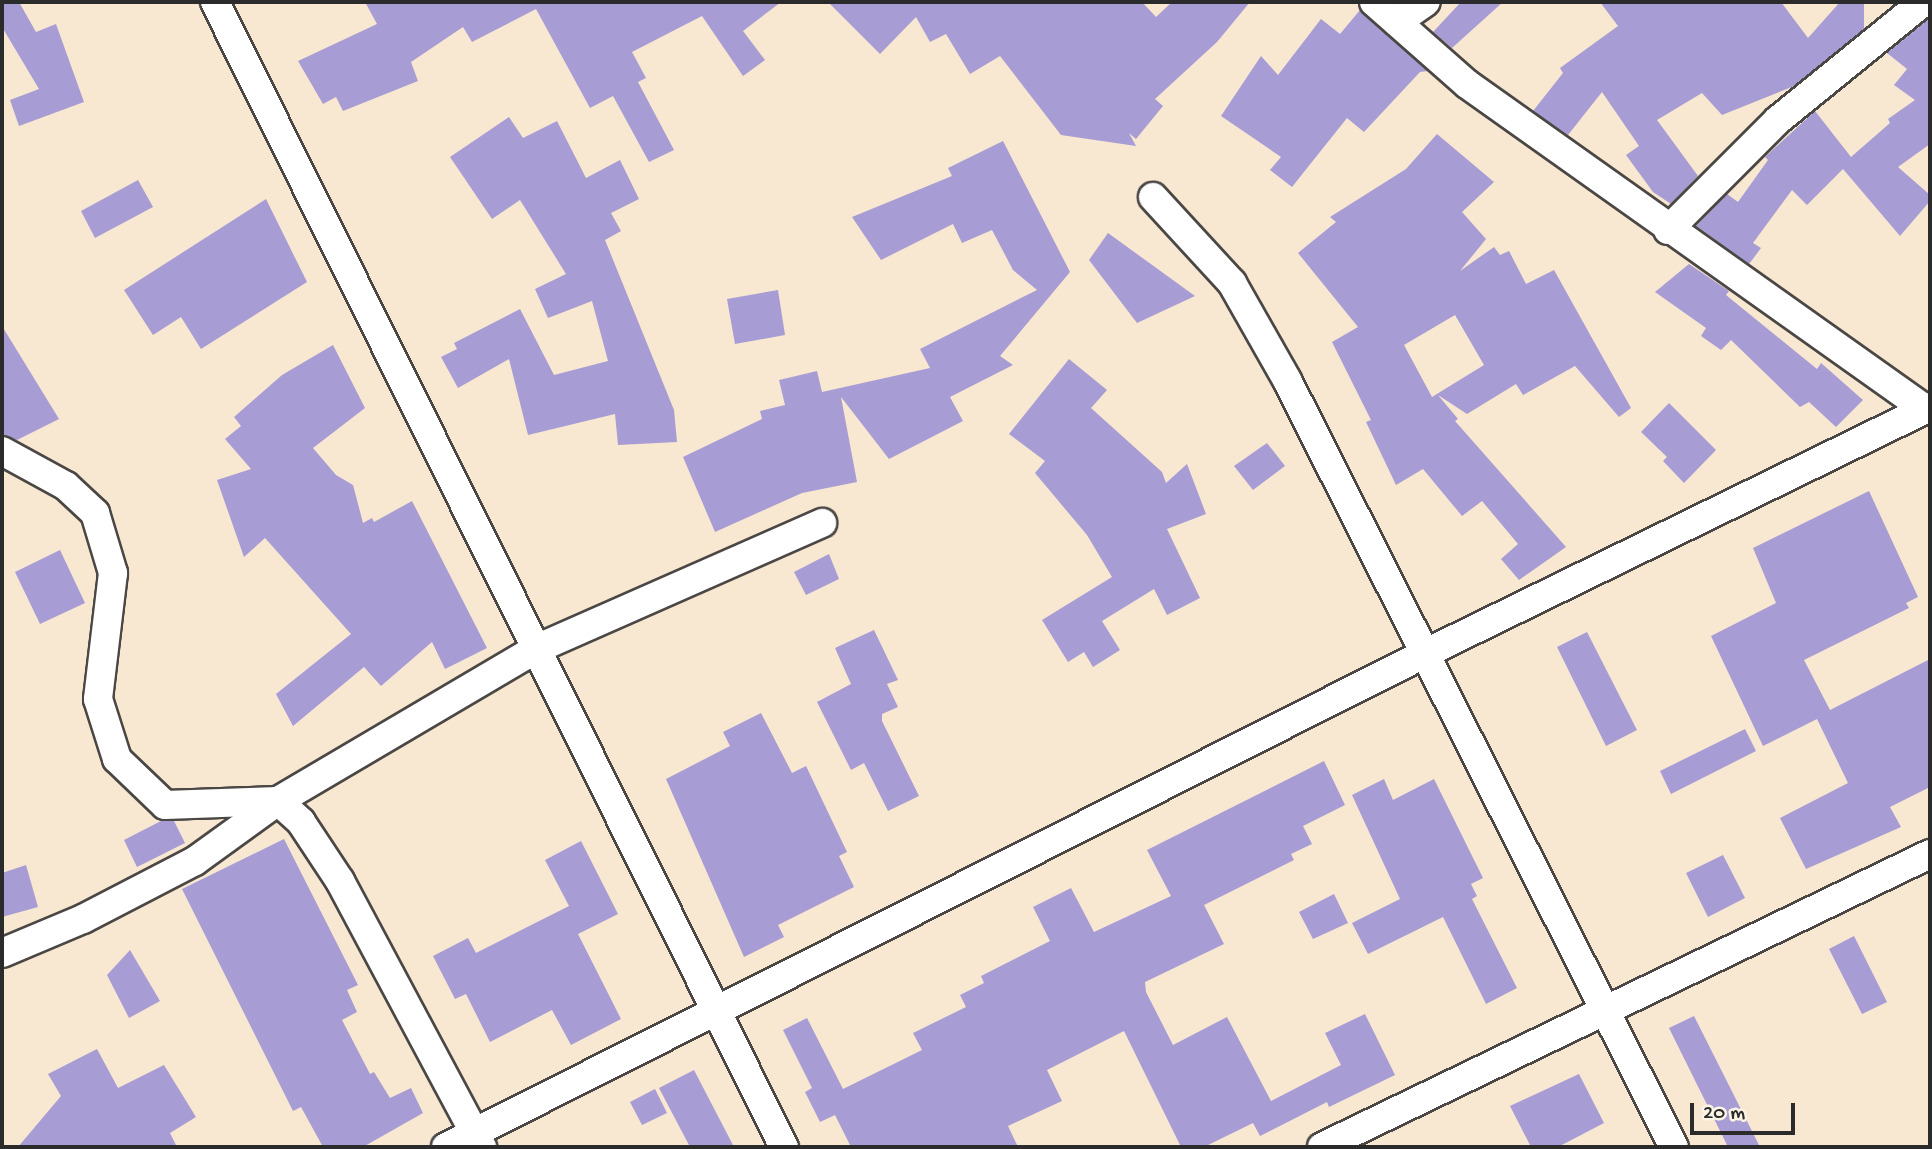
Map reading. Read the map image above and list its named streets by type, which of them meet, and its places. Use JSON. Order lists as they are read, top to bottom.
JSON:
{
  "scale_bar": "20 m"
}
